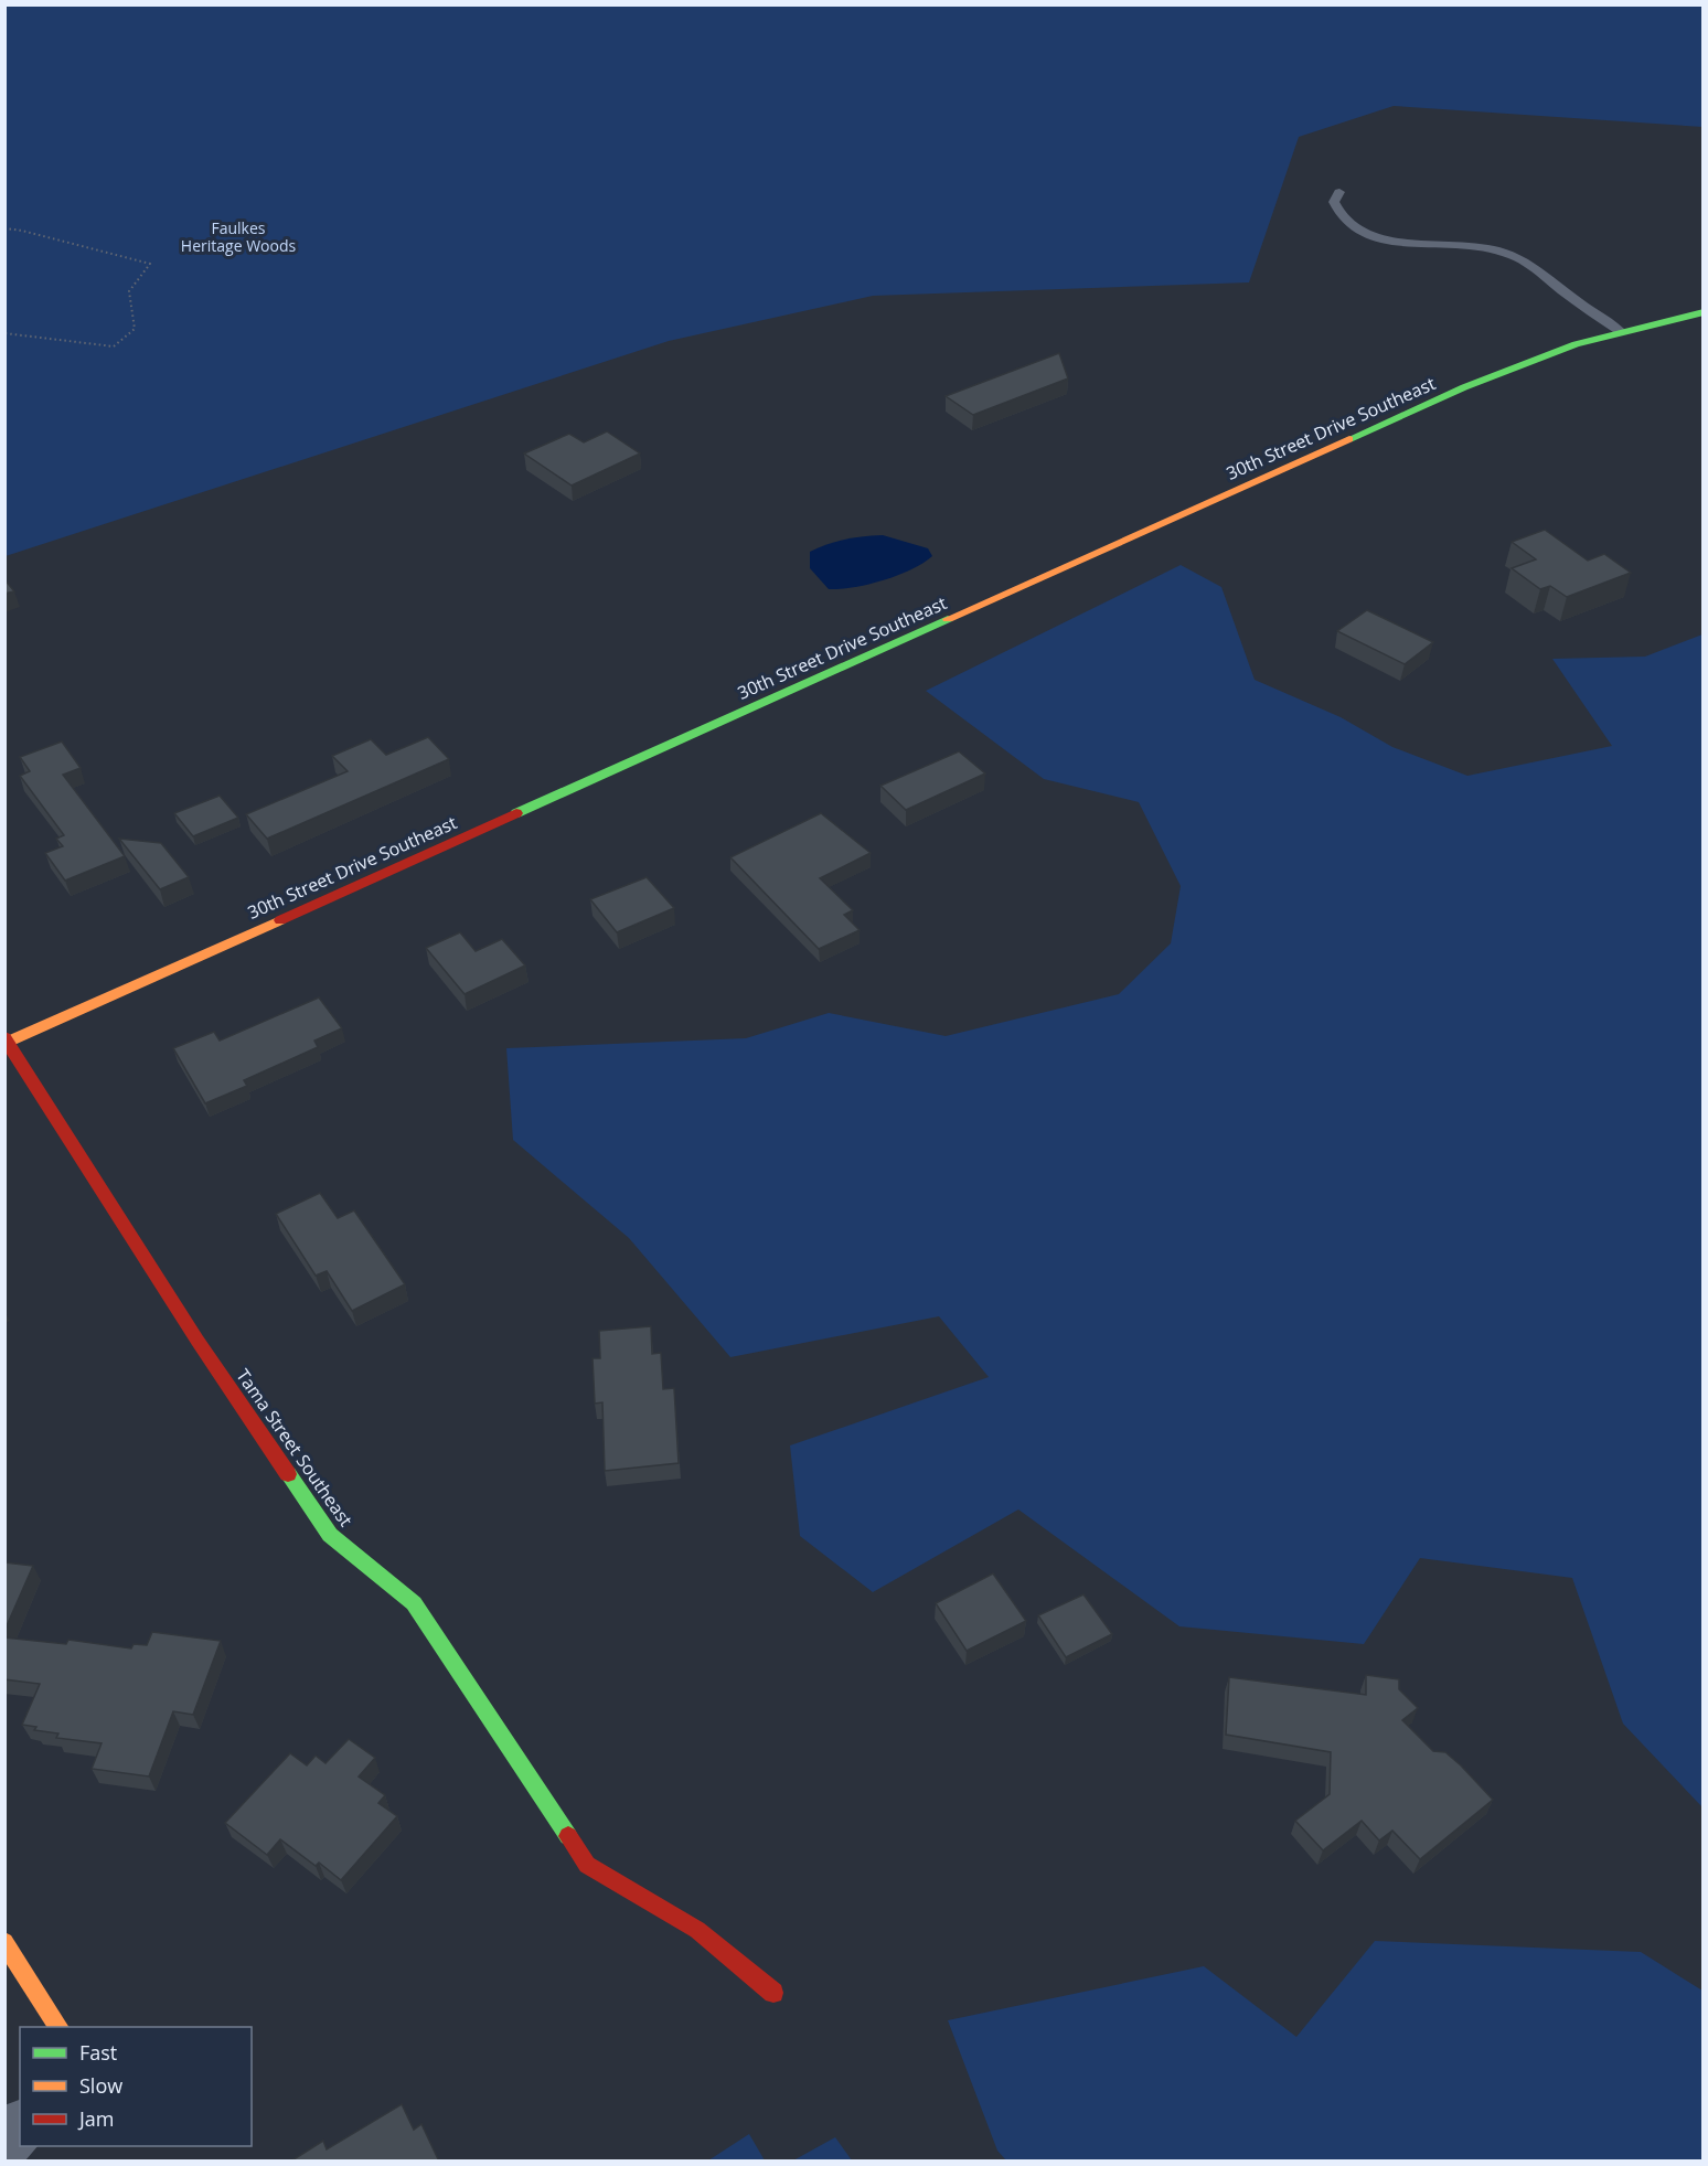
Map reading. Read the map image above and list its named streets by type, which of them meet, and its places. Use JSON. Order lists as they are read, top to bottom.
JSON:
{
  "streets": {
    "main road": ["30th Street Drive Southeast", "Tama Street Southeast"]
  },
  "crossings": [
    ["30th Street Drive Southeast", "Tama Street Southeast"]
  ],
  "parks": ["Faulkes Heritage Woods"],
  "legend": ["Fast", "Slow", "Jam"]
}
